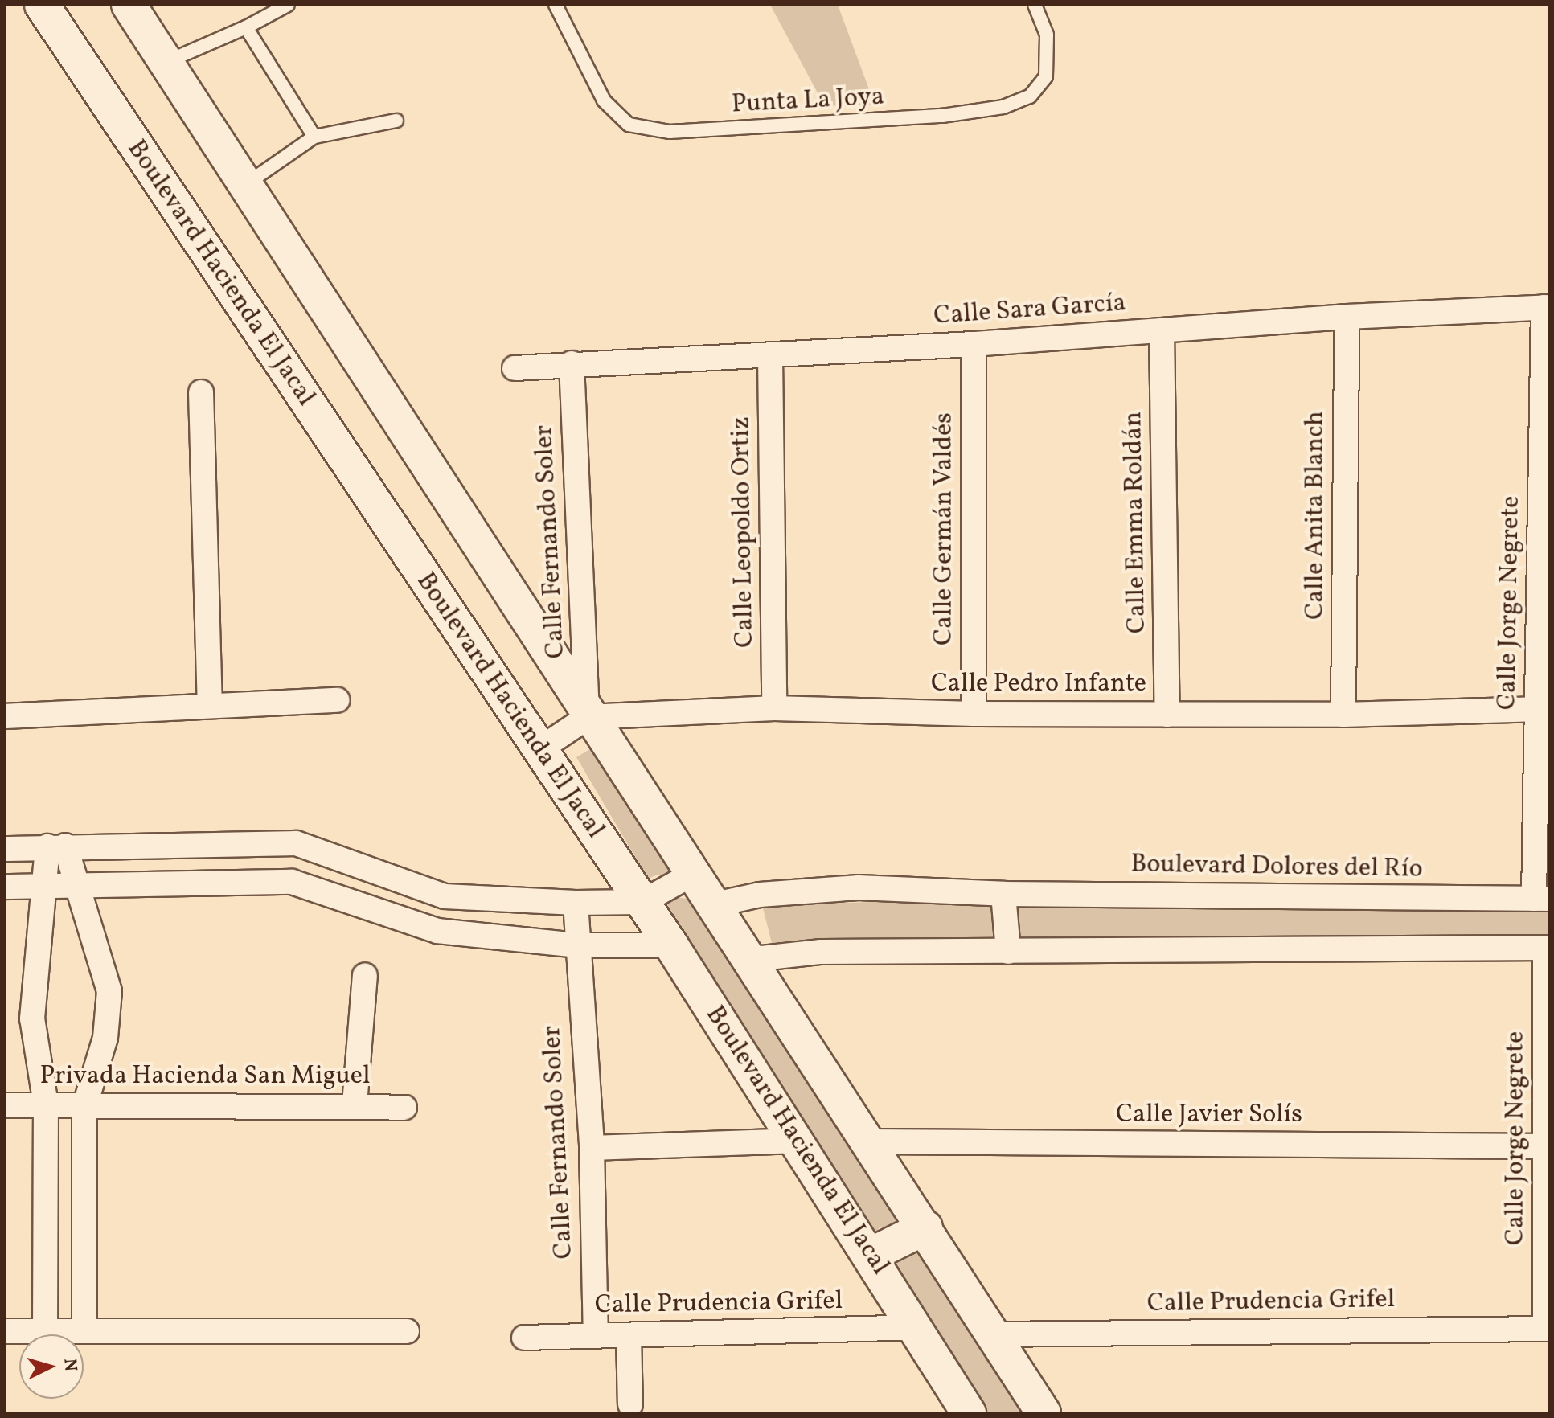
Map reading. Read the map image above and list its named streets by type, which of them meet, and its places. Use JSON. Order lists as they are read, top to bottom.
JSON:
{
  "streets": {
    "main road": ["Boulevard Hacienda El Jacal"],
    "street": [
      "Calle Sara García",
      "Calle Anita Blanch",
      "Calle Emma Roldán",
      "Calle Germán Valdés",
      "Calle Leopoldo Ortiz",
      "Calle Fernando Soler",
      "Calle Jorge Negrete",
      "Calle Pedro Infante",
      "Boulevard Dolores del Río",
      "Privada Hacienda San Miguel",
      "Calle Javier Solís",
      "Calle Prudencia Grifel"
    ],
    "lane": ["Punta La Joya"]
  },
  "crossings": [
    ["Boulevard Hacienda El Jacal", "Calle Prudencia Grifel"],
    ["Calle Sara García", "Calle Anita Blanch"],
    ["Calle Sara García", "Calle Emma Roldán"],
    ["Calle Sara García", "Calle Germán Valdés"],
    ["Calle Sara García", "Calle Leopoldo Ortiz"],
    ["Calle Sara García", "Calle Fernando Soler"],
    ["Calle Sara García", "Calle Jorge Negrete"],
    ["Calle Anita Blanch", "Calle Pedro Infante"],
    ["Calle Emma Roldán", "Calle Pedro Infante"],
    ["Calle Germán Valdés", "Calle Pedro Infante"],
    ["Calle Leopoldo Ortiz", "Calle Pedro Infante"],
    ["Calle Fernando Soler", "Calle Pedro Infante"],
    ["Calle Fernando Soler", "Calle Prudencia Grifel"],
    ["Calle Jorge Negrete", "Calle Pedro Infante"],
    ["Calle Jorge Negrete", "Boulevard Dolores del Río"],
    ["Calle Jorge Negrete", "Calle Javier Solís"],
    ["Calle Jorge Negrete", "Calle Prudencia Grifel"]
  ],
  "north": "right"
}
